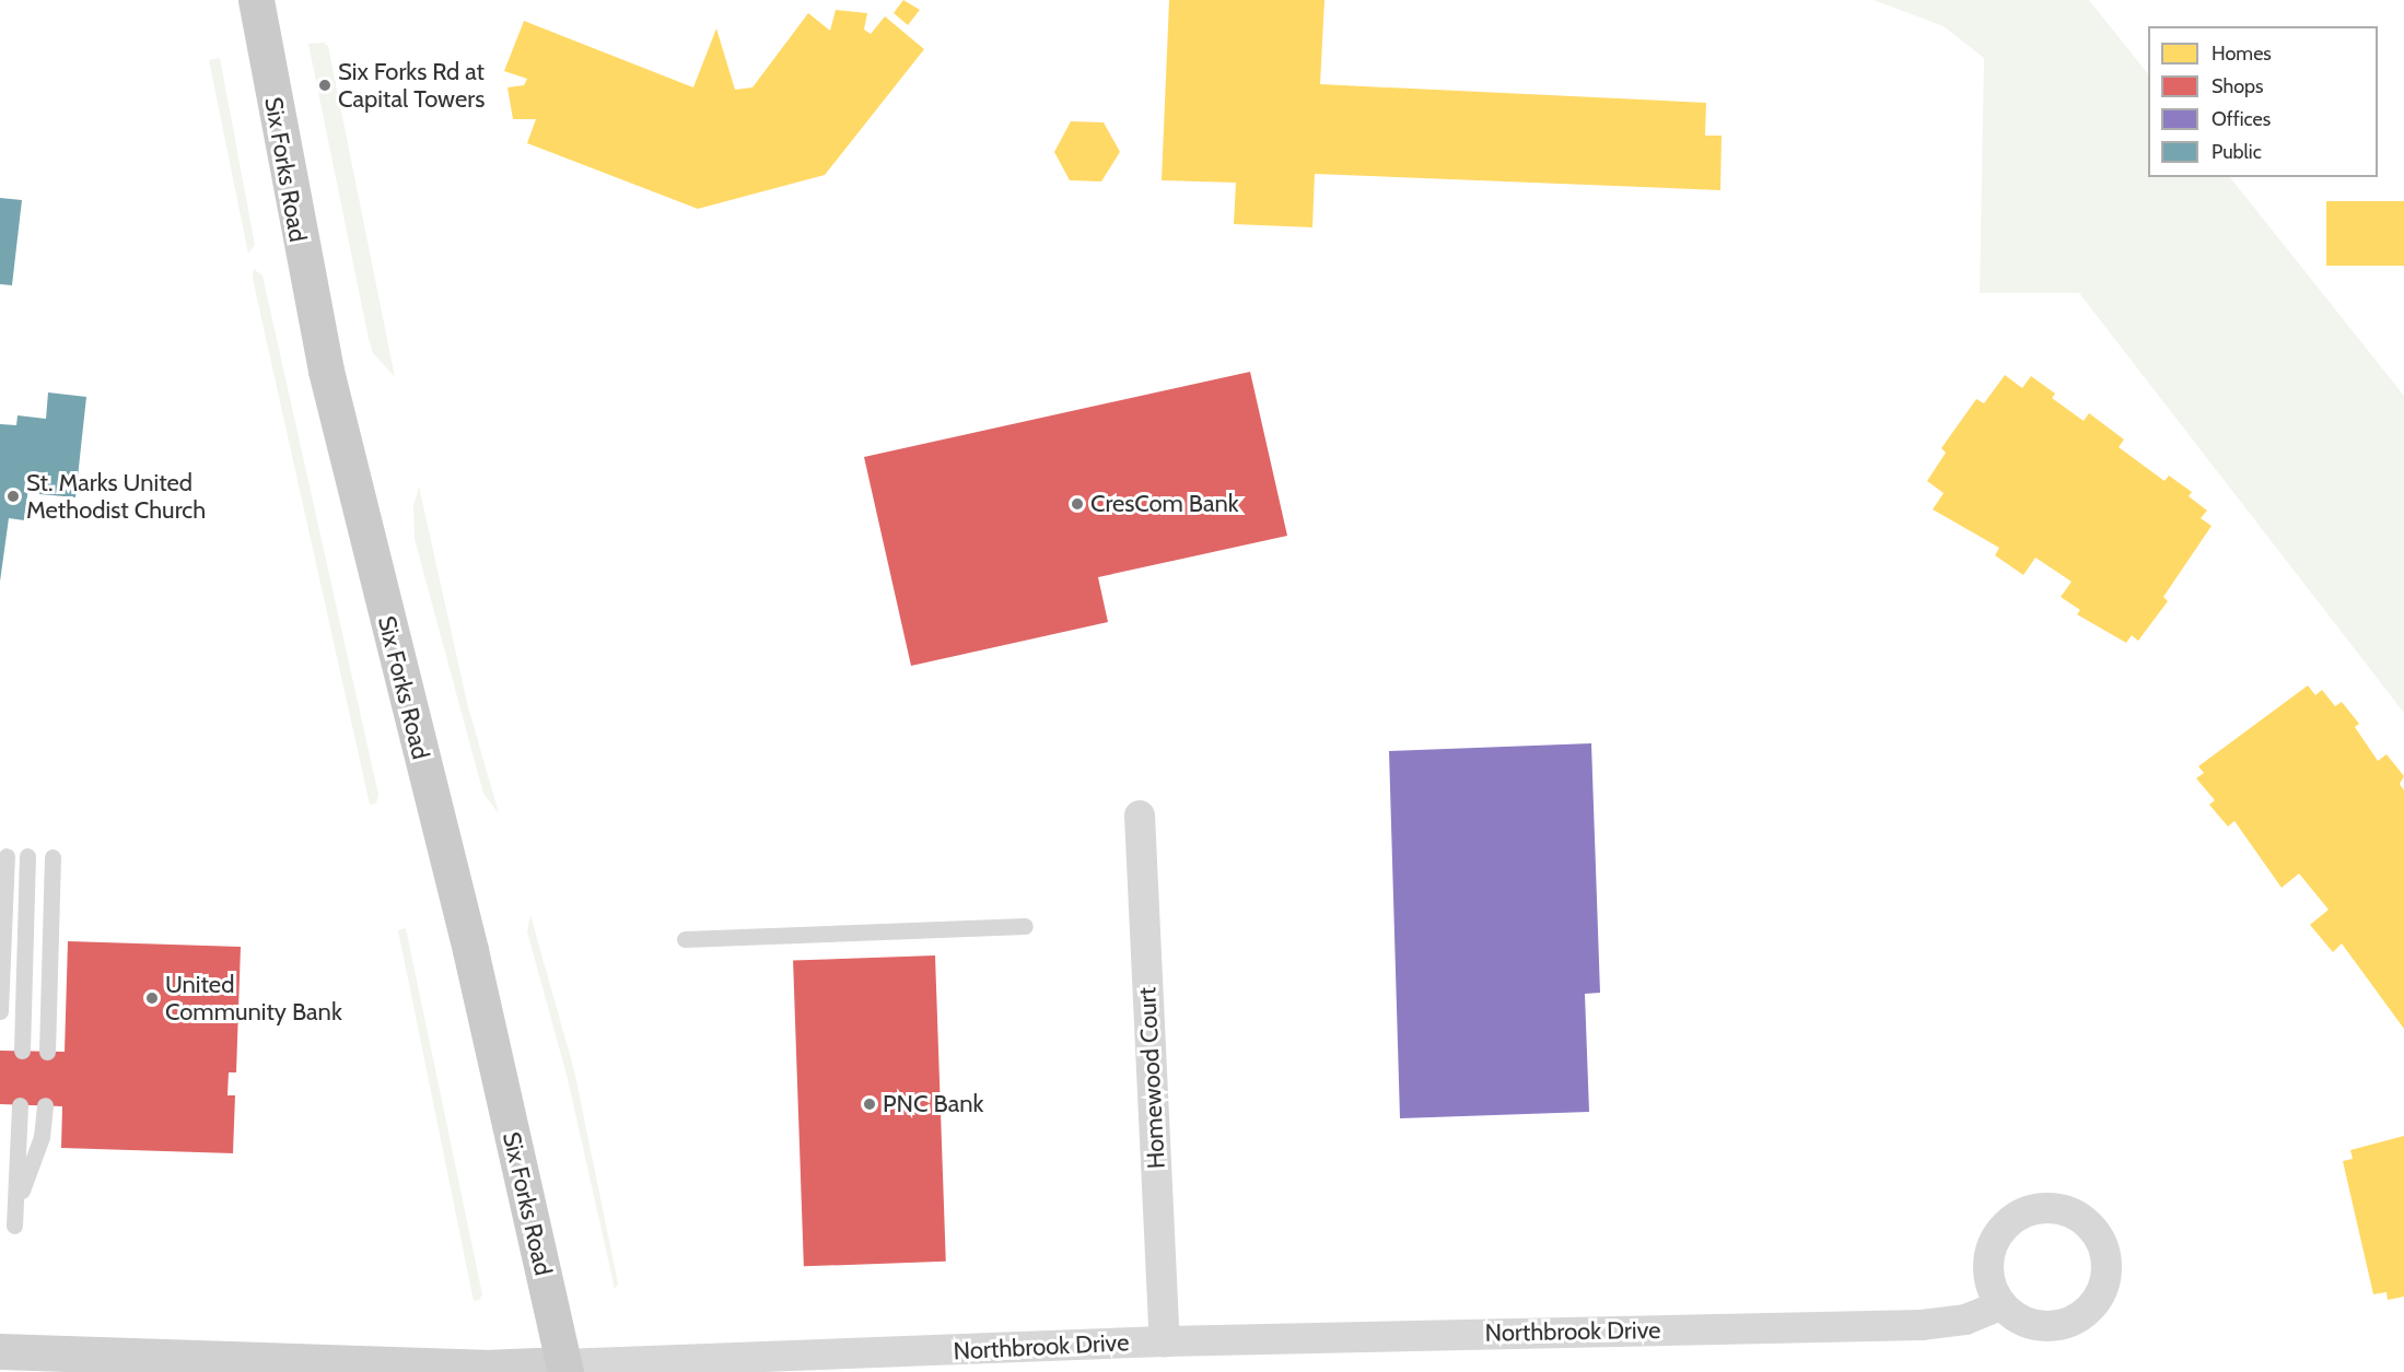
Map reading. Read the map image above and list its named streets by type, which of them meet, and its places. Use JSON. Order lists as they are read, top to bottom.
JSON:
{
  "streets": {
    "main road": ["Six Forks Road"],
    "street": ["Homewood Court", "Northbrook Drive"]
  },
  "crossings": [
    ["Six Forks Road", "Northbrook Drive"],
    ["Homewood Court", "Northbrook Drive"]
  ],
  "places": [
    "Six Forks Rd at Capital Towers",
    "St. Marks United Methodist Church",
    "CresCom Bank",
    "United Community Bank",
    "PNC Bank"
  ],
  "legend": [
    "Homes",
    "Shops",
    "Offices",
    "Public"
  ]
}
